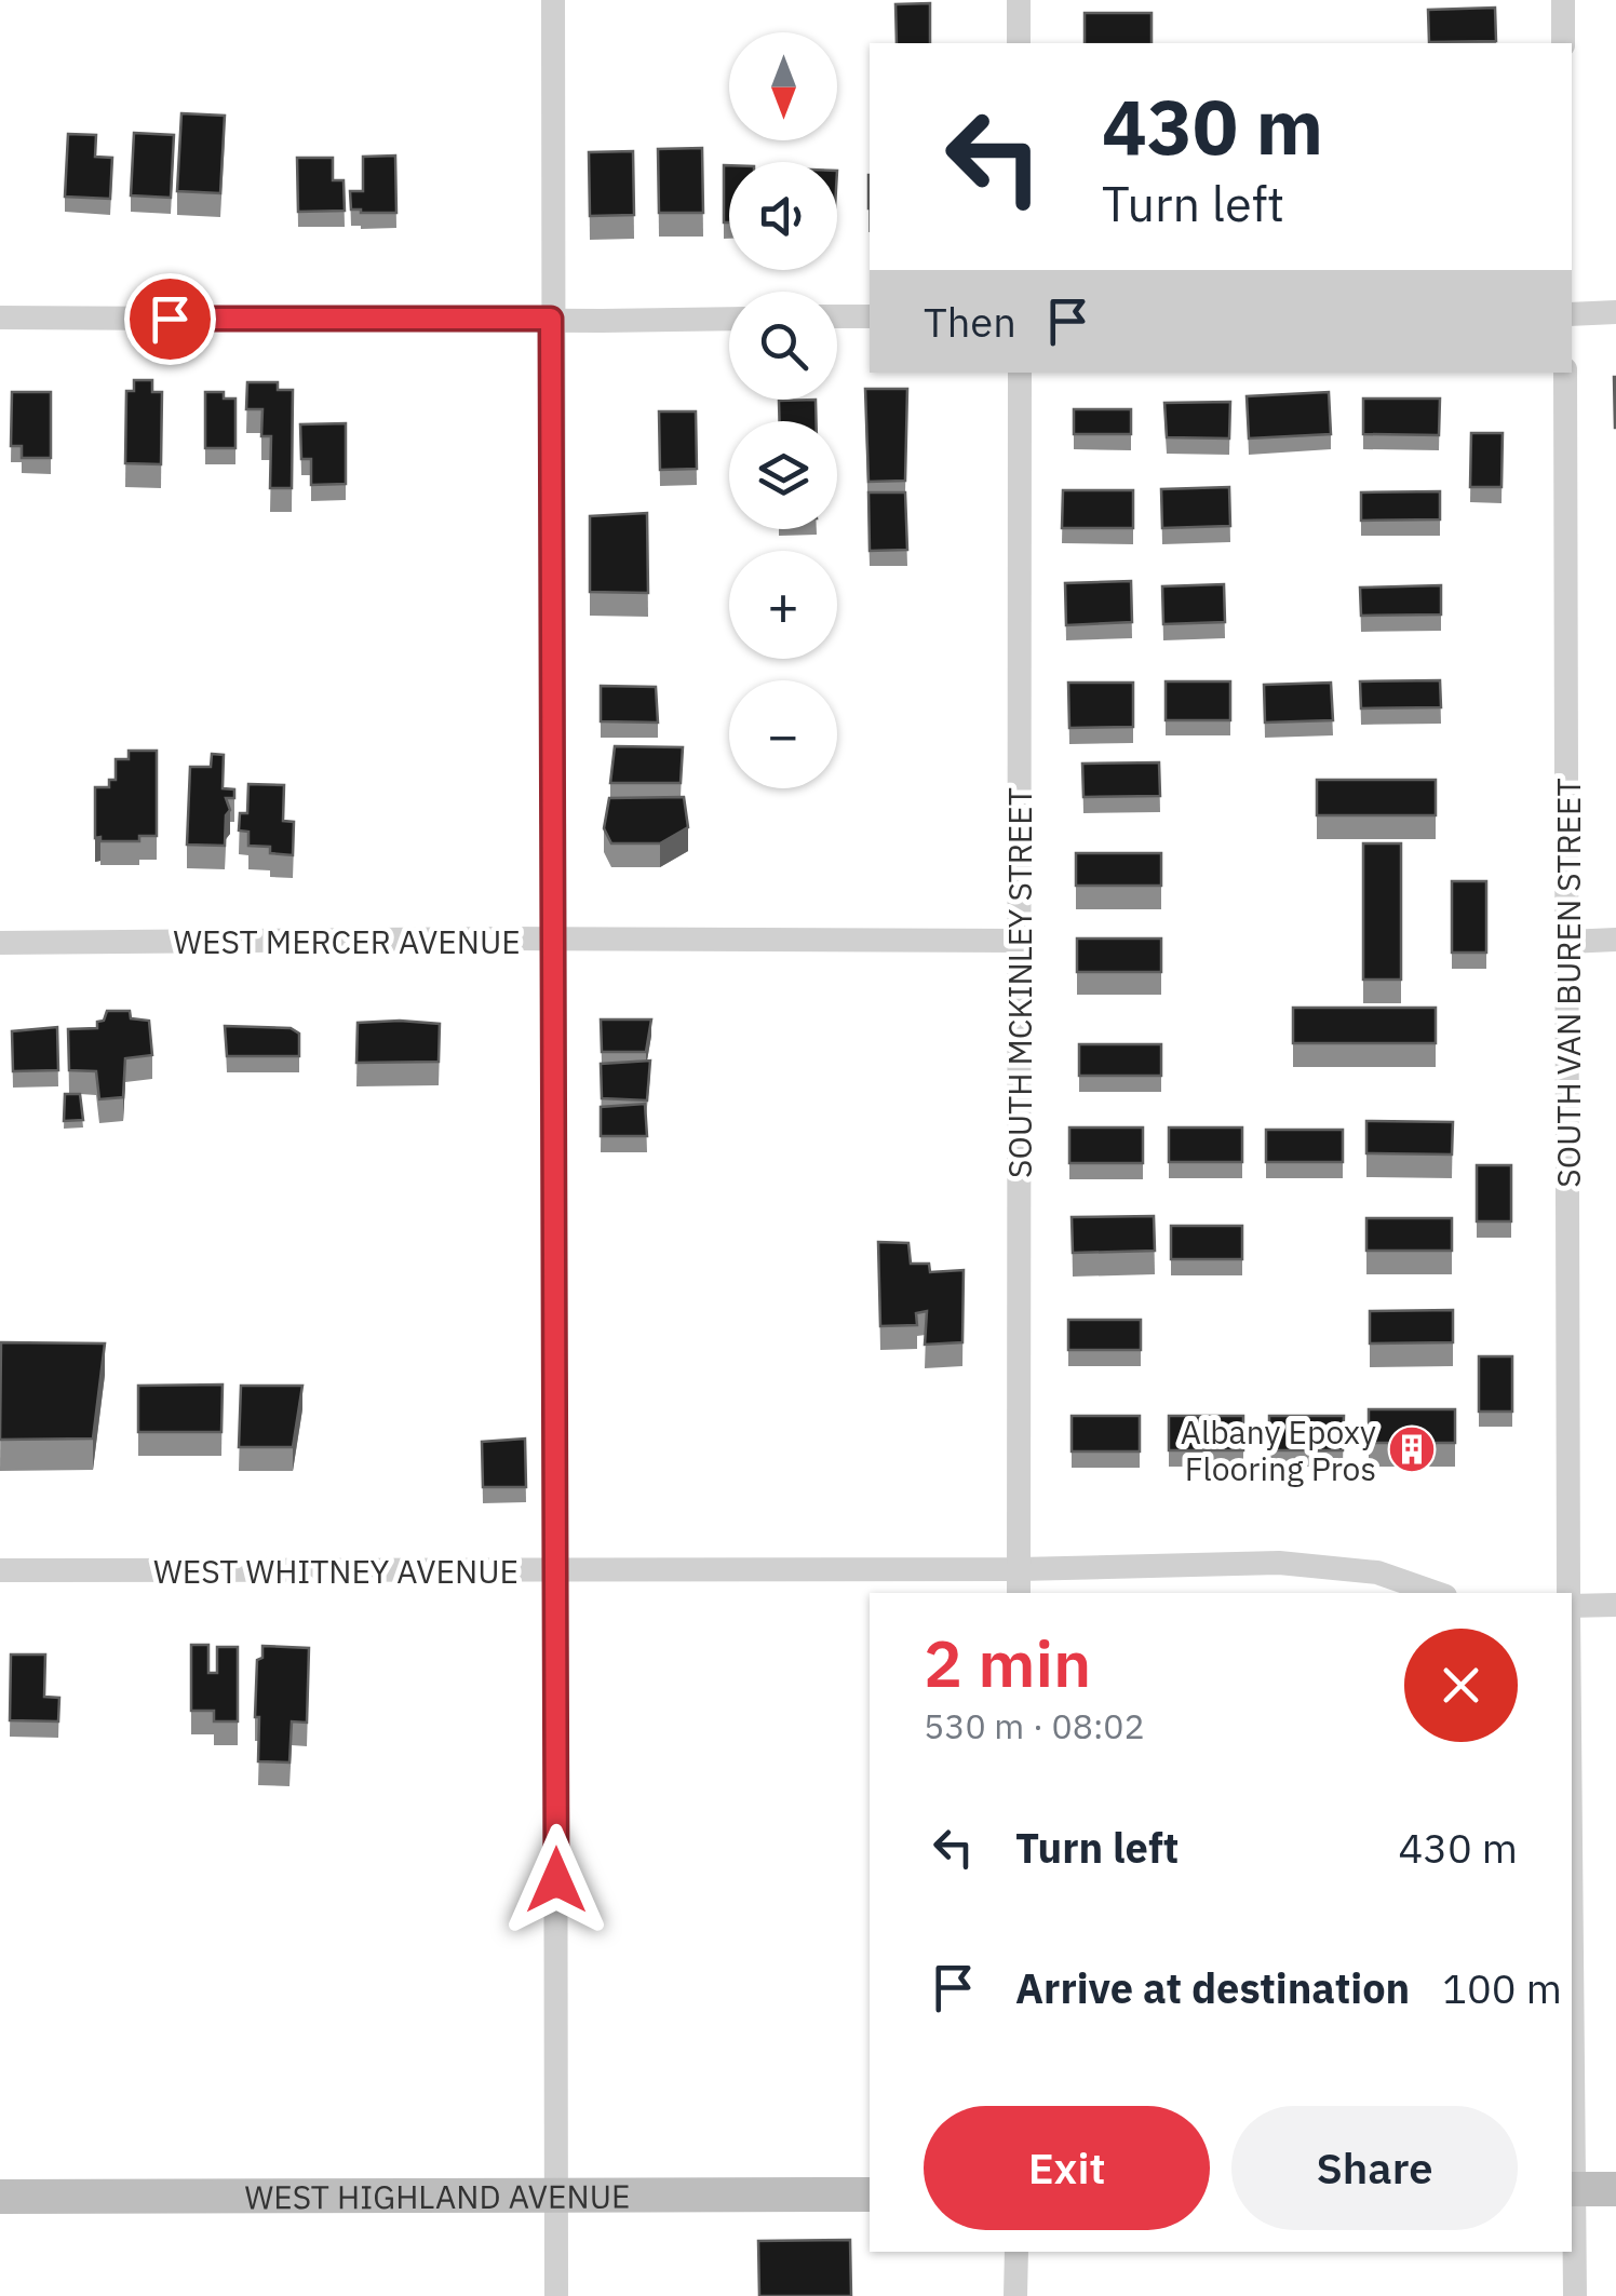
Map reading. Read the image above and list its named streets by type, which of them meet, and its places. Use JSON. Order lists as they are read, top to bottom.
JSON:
{
  "streets": {
    "street": [
      "WEST MERCER AVENUE",
      "SOUTH MCKINLEY STREET",
      "SOUTH VAN BUREN STREET",
      "WEST WHITNEY AVENUE",
      "WEST HIGHLAND AVENUE"
    ]
  },
  "crossings": [
    ["WEST MERCER AVENUE", "SOUTH MCKINLEY STREET"],
    ["SOUTH MCKINLEY STREET", "WEST WHITNEY AVENUE"]
  ],
  "places": {
    "building": ["Albany Epoxy Flooring Pros"]
  },
  "north": "bottom",
  "page": {
    "map_buttons": ["+", "−"],
    "turn": ["430 m", "Turn left"],
    "then": "Then",
    "heading": ["2 min", "530 m · 08:02"],
    "list": [
      {
        "name": "Turn left",
        "value": "430 m"
      },
      {
        "name": "Arrive at destination",
        "value": "100 m"
      }
    ],
    "buttons": ["Exit", "Share"]
  }
}
